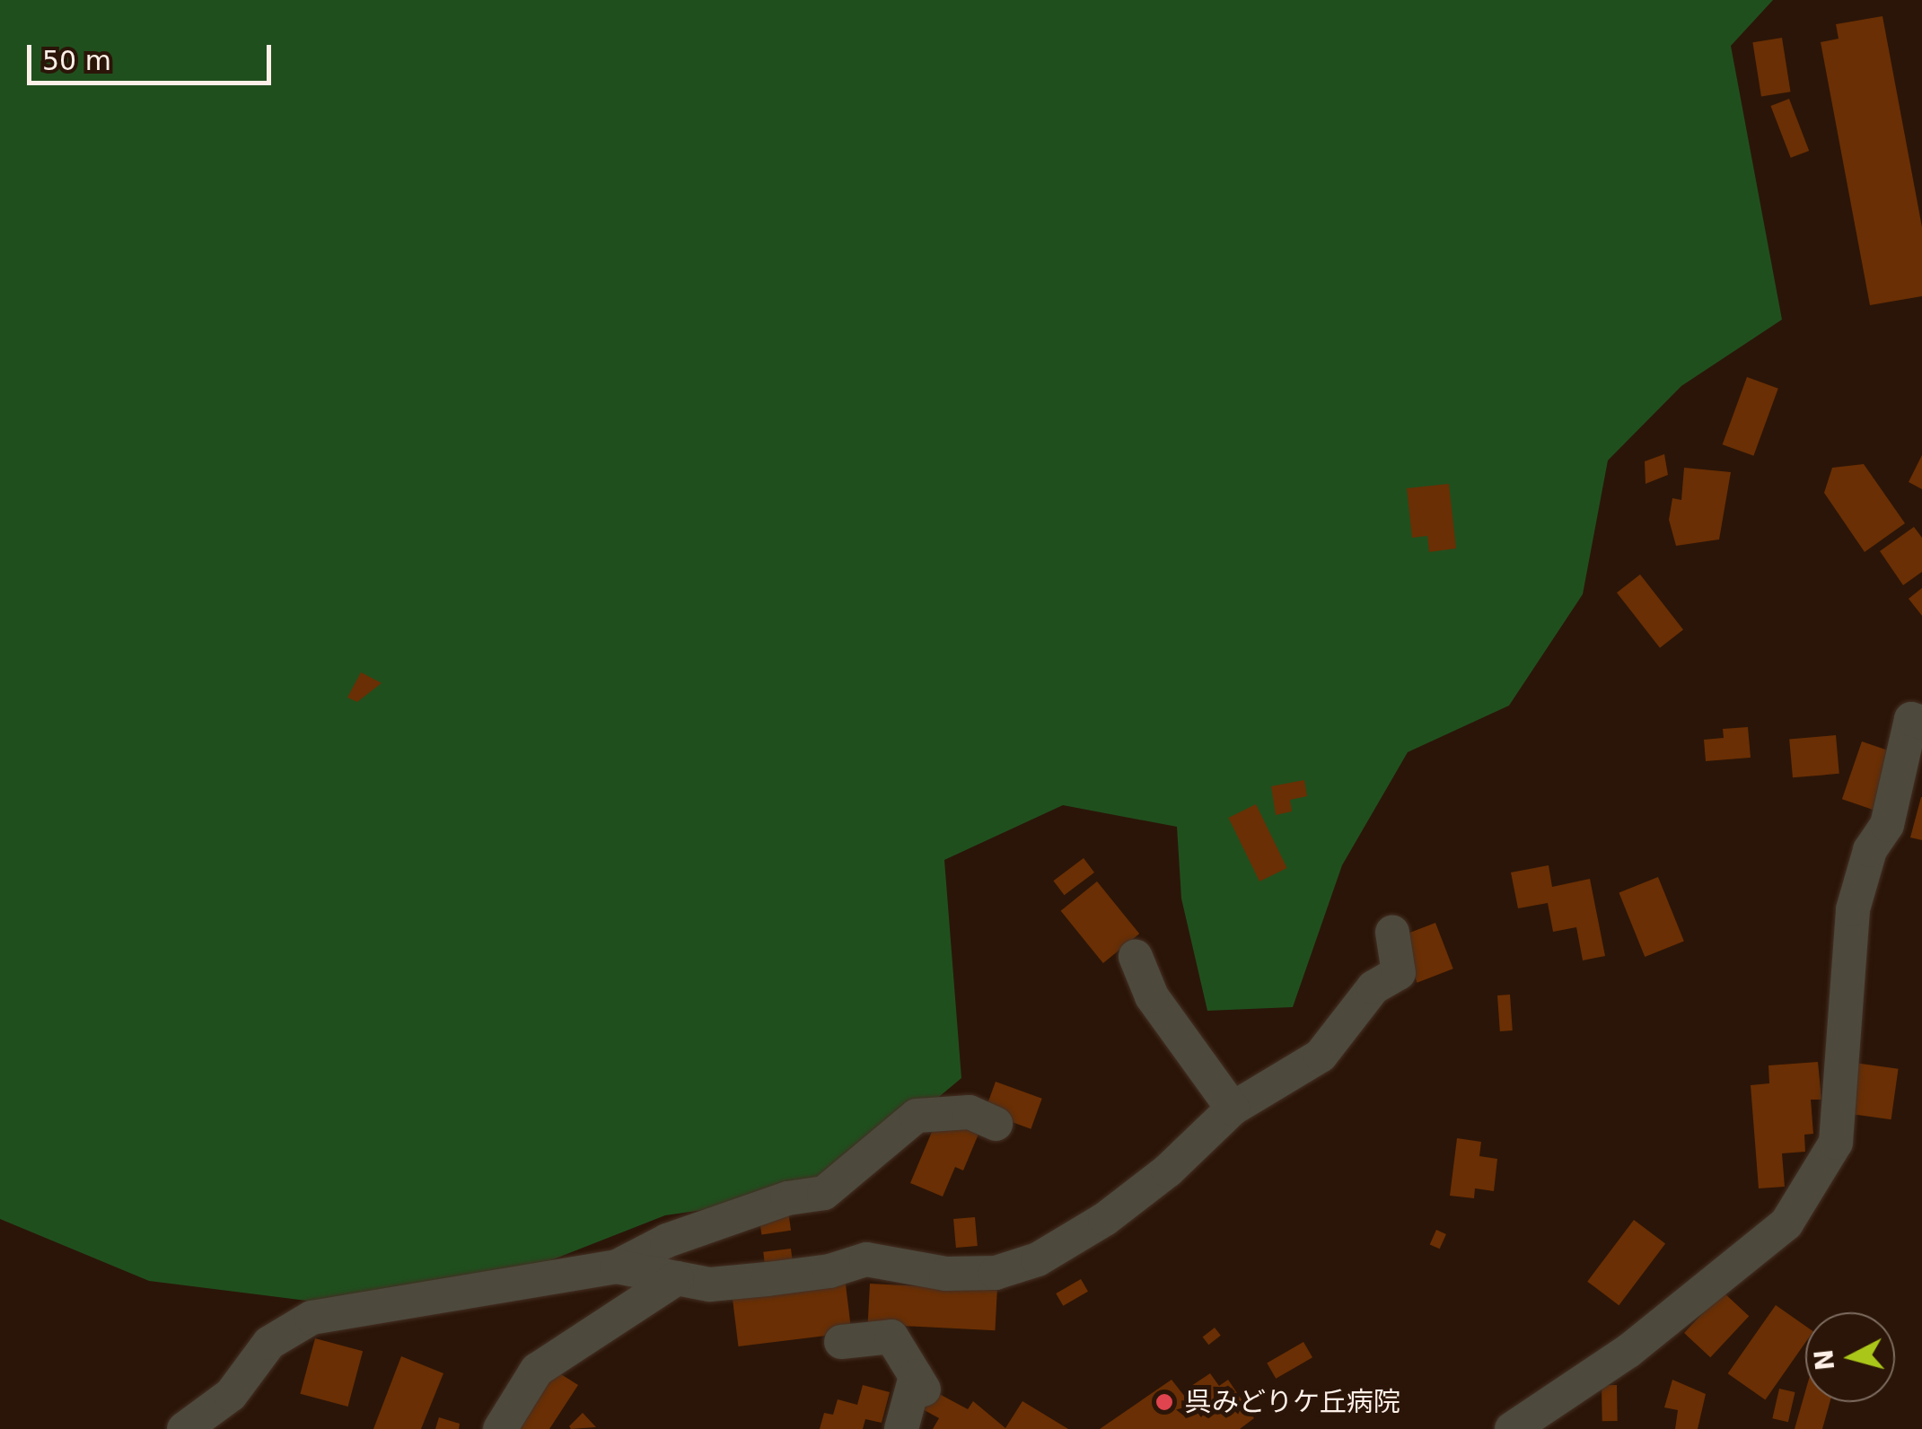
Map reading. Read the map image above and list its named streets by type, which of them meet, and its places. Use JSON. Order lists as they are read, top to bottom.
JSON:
{
  "places": ["呉みどりケ丘病院"],
  "scale_bar": "50 m",
  "north": "left"
}
